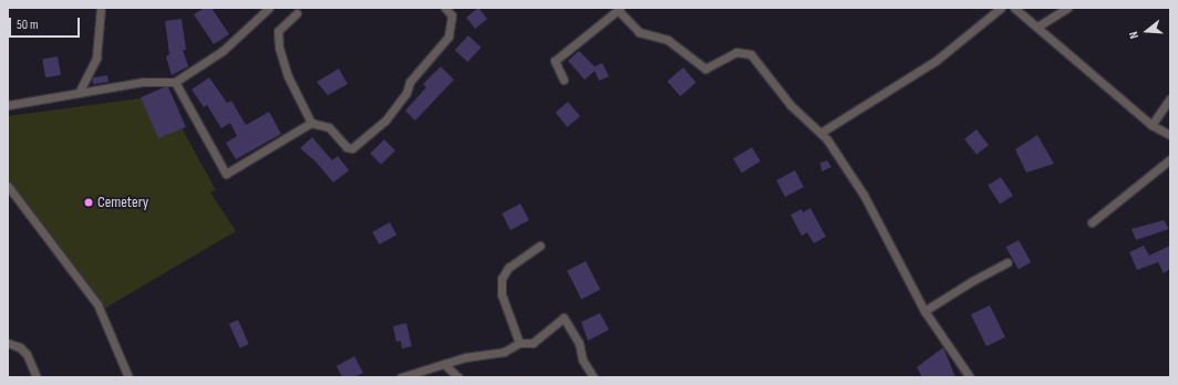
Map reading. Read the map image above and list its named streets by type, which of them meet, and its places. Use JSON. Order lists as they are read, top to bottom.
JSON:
{
  "places": ["Cemetery"],
  "scale_bar": "50 m",
  "north": "left"
}
